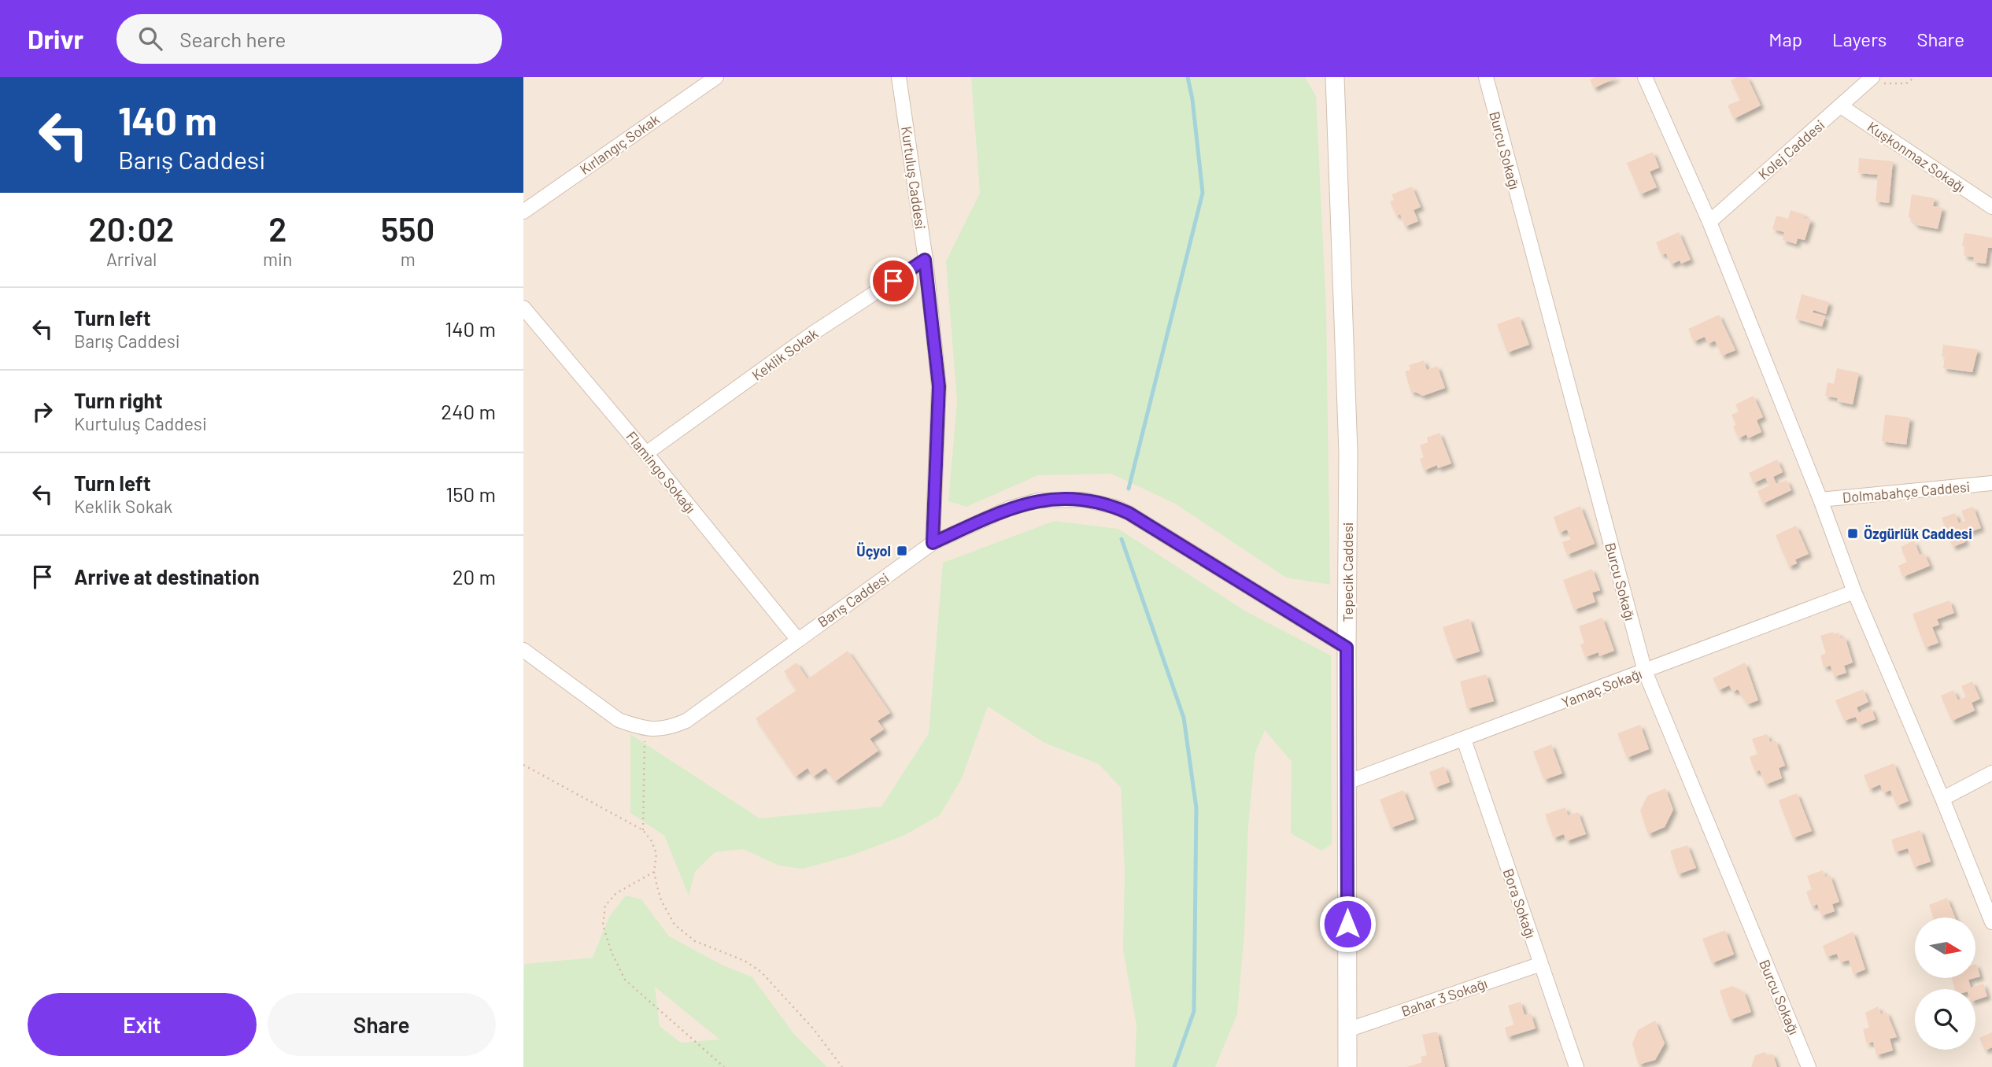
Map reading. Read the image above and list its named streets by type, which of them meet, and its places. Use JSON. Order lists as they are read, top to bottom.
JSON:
{
  "streets": {
    "street": [
      "Kırlangıç Sokak",
      "Kolej Caddesi",
      "Burcu Sokağı",
      "Kuşkonmaz Sokağı",
      "Kurtuluş Caddesi",
      "Keklik Sokak",
      "Flamingo Sokağı",
      "Dolmabahçe Caddesi",
      "Tepecik Caddesi",
      "Barış Caddesi",
      "Yamaç Sokağı",
      "Bora Sokağı",
      "Bahar 3 Sokağı"
    ]
  },
  "crossings": [
    ["Kolej Caddesi", "Kuşkonmaz Sokağı"],
    ["Burcu Sokağı", "Yamaç Sokağı"],
    ["Kurtuluş Caddesi", "Keklik Sokak"],
    ["Kurtuluş Caddesi", "Barış Caddesi"],
    ["Keklik Sokak", "Flamingo Sokağı"],
    ["Flamingo Sokağı", "Barış Caddesi"],
    ["Tepecik Caddesi", "Barış Caddesi"],
    ["Tepecik Caddesi", "Yamaç Sokağı"],
    ["Tepecik Caddesi", "Bahar 3 Sokağı"],
    ["Yamaç Sokağı", "Bora Sokağı"],
    ["Bora Sokağı", "Bahar 3 Sokağı"]
  ],
  "places": {
    "transit": ["Özgürlük Caddesi", "Üçyol"]
  },
  "north": "right",
  "page": {
    "header": "Drivr",
    "search": "Search here",
    "nav": ["Map", "Layers", "Share"],
    "turn": ["140 m", "Barış Caddesi"],
    "eta": [
      "20:02",
      "Arrival",
      "2",
      "min",
      "550",
      "m"
    ],
    "list": [
      {
        "name": "Turn left",
        "note": "Barış Caddesi",
        "value": "140 m"
      },
      {
        "name": "Turn right",
        "note": "Kurtuluş Caddesi",
        "value": "240 m"
      },
      {
        "name": "Turn left",
        "note": "Keklik Sokak",
        "value": "150 m"
      },
      {
        "name": "Arrive at destination",
        "value": "20 m"
      }
    ],
    "buttons": ["Exit", "Share"]
  }
}
